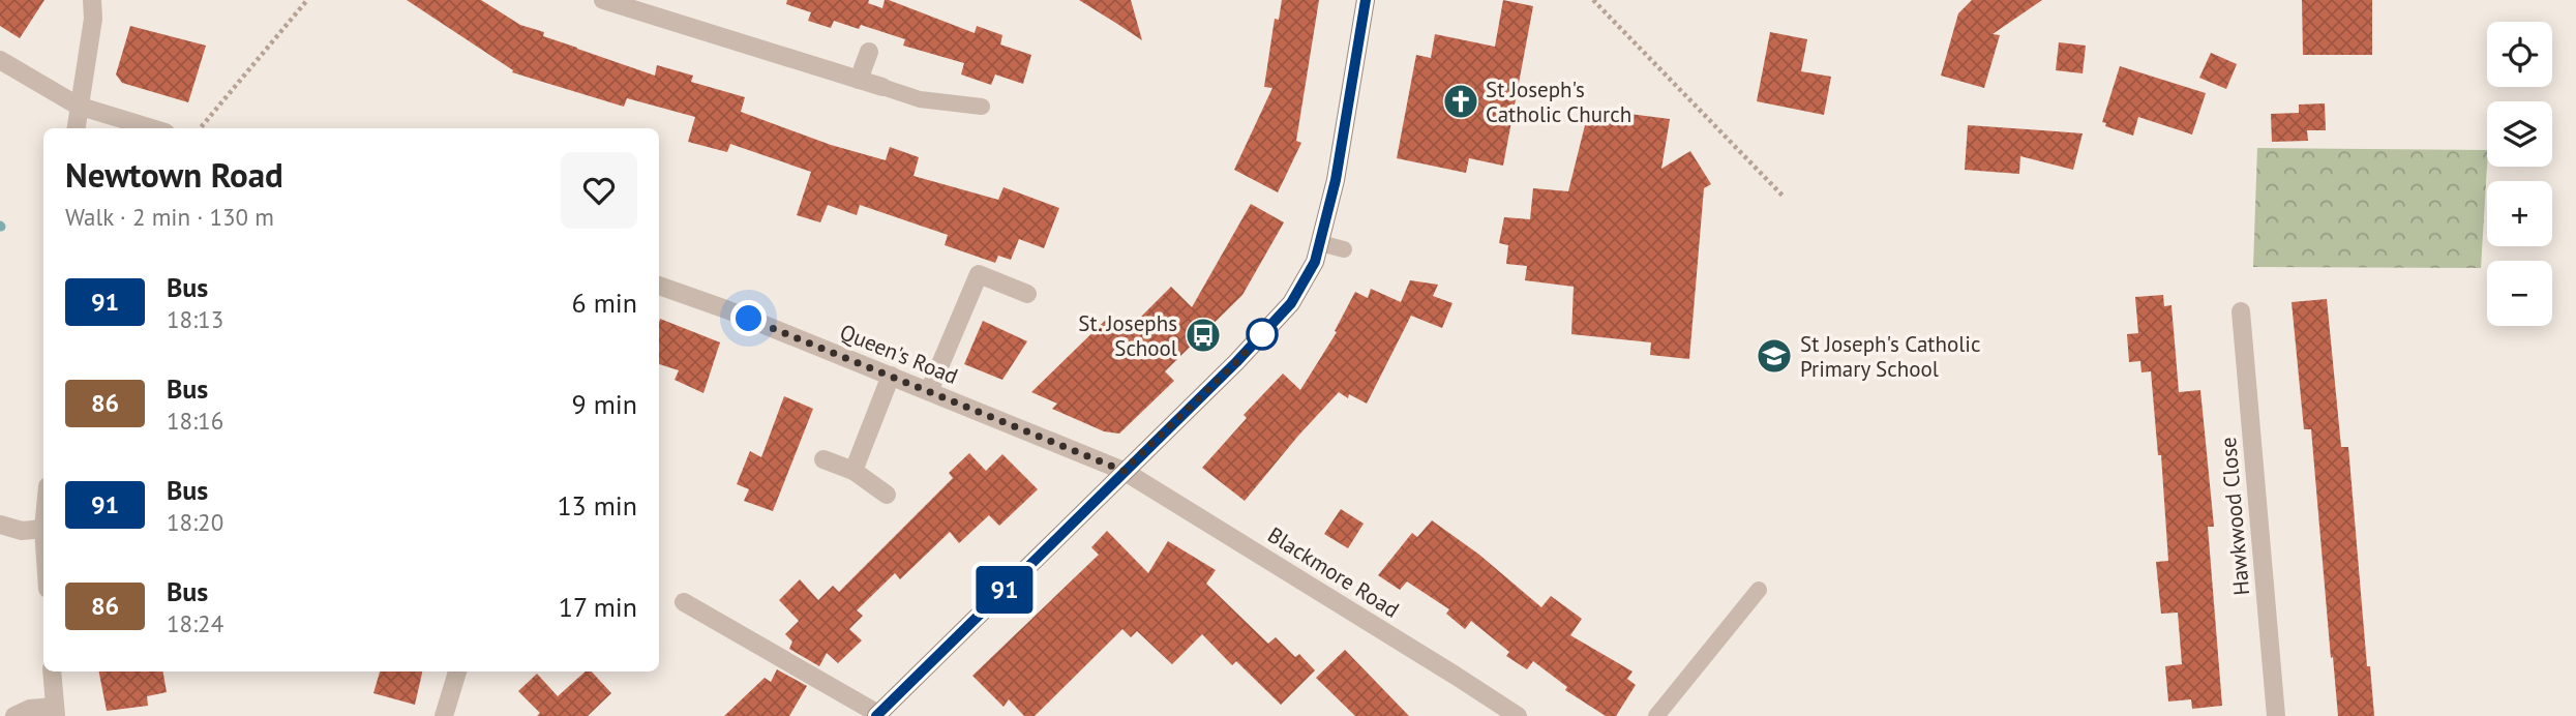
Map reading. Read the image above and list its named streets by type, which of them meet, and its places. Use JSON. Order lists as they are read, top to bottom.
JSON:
{
  "streets": {
    "street": ["Queen's Road", "Hawkwood Close", "Blackmore Road"]
  },
  "crossings": [
    ["Queen's Road", "Blackmore Road"]
  ],
  "places": {
    "church": ["St Joseph's Catholic Church"],
    "bus stop": ["St. Josephs School"],
    "school or university": ["St Joseph's Catholic Primary School"]
  },
  "lines": ["bus line 91"],
  "page": {
    "on_map": "91",
    "map_buttons": ["+", "−"],
    "heading": ["Newtown Road", "Walk · 2 min · 130 m"],
    "list": [
      {
        "mark": "91",
        "name": "Bus",
        "note": "18:13",
        "value": "6 min"
      },
      {
        "mark": "86",
        "name": "Bus",
        "note": "18:16",
        "value": "9 min"
      },
      {
        "mark": "91",
        "name": "Bus",
        "note": "18:20",
        "value": "13 min"
      },
      {
        "mark": "86",
        "name": "Bus",
        "note": "18:24",
        "value": "17 min"
      }
    ]
  }
}
